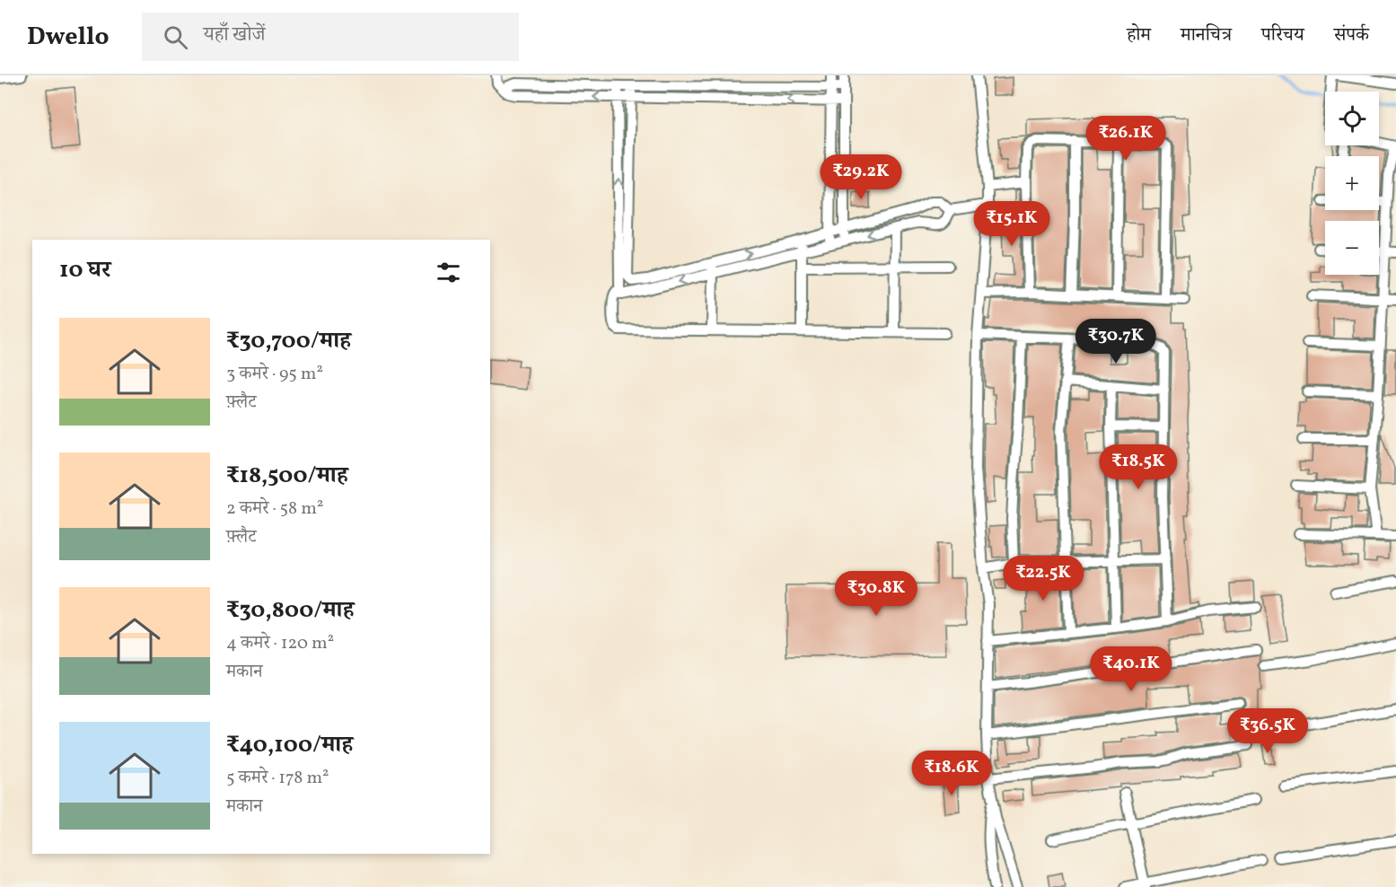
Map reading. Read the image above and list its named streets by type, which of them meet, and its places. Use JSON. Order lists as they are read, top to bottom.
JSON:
{
  "page": {
    "header": "Dwello",
    "search": "यहाँ खोजें",
    "nav": [
      "होम",
      "मानचित्र",
      "परिचय",
      "संपर्क"
    ],
    "map_buttons": ["+", "−"],
    "price": [
      "₹26.1K",
      "₹29.2K",
      "₹15.1K",
      "₹30.7K",
      "₹18.5K",
      "₹22.5K",
      "₹30.8K",
      "₹40.1K",
      "₹36.5K",
      "₹18.6K"
    ],
    "heading": "10 घर",
    "list": [
      {
        "name": "₹30,700/माह",
        "note": "3 कमरे · 95 m² · फ़्लैट"
      },
      {
        "name": "₹18,500/माह",
        "note": "2 कमरे · 58 m² · फ़्लैट"
      },
      {
        "name": "₹30,800/माह",
        "note": "4 कमरे · 120 m² · मकान"
      },
      {
        "name": "₹40,100/माह",
        "note": "5 कमरे · 178 m² · मकान"
      }
    ]
  }
}
